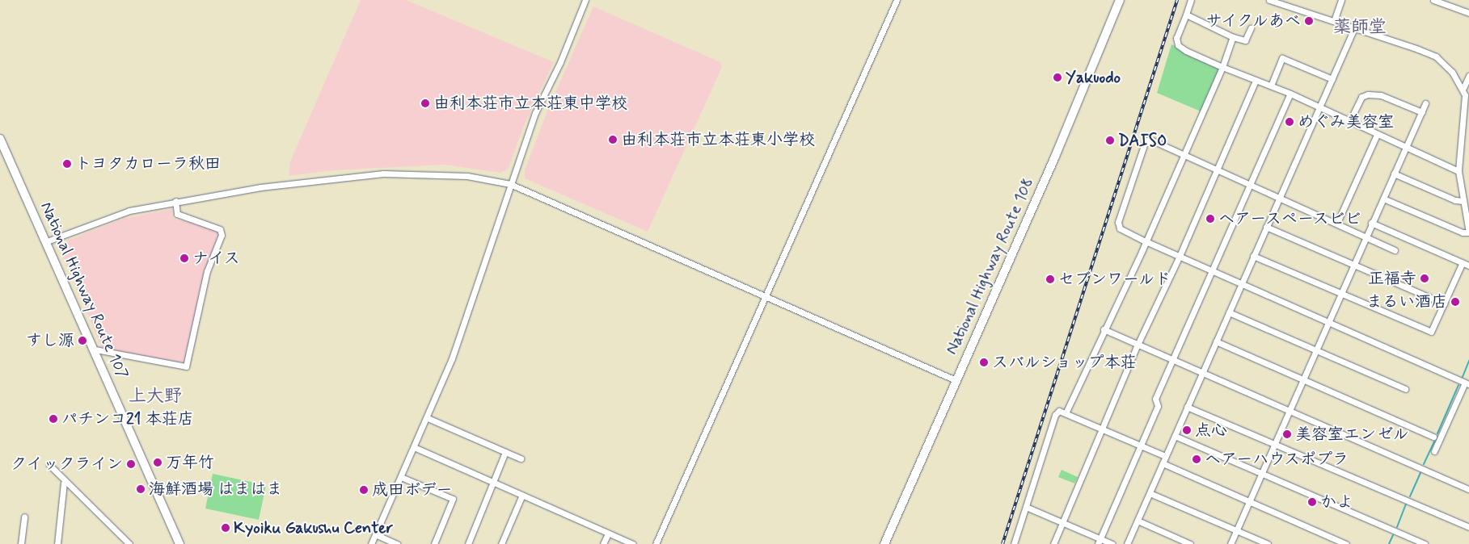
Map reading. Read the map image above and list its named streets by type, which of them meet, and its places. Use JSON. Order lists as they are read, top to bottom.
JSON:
{
  "streets": {
    "highway": ["National Highway Route 108", "National Highway Route 107"]
  },
  "districts": ["薬師堂", "上大野"],
  "places": [
    "サイクルあべ",
    "Yakuodo",
    "由利本荘市立本荘東中学校",
    "めぐみ美容室",
    "由利本荘市立本荘東小学校",
    "DAISO",
    "トヨタカローラ秋田",
    "ヘアースペースビビ",
    "ナイス",
    "正福寺",
    "セブンワールド",
    "まるい酒店",
    "すし源",
    "スバルショップ本荘",
    "パチンコ21 本荘店",
    "点心",
    "美容室エンゼル",
    "ヘアーハウスポプラ",
    "万年竹",
    "クイックライン",
    "海鮮酒場 はまはま",
    "成田ボデー",
    "かよ",
    "Kyoiku Gakushu Center"
  ]
}
